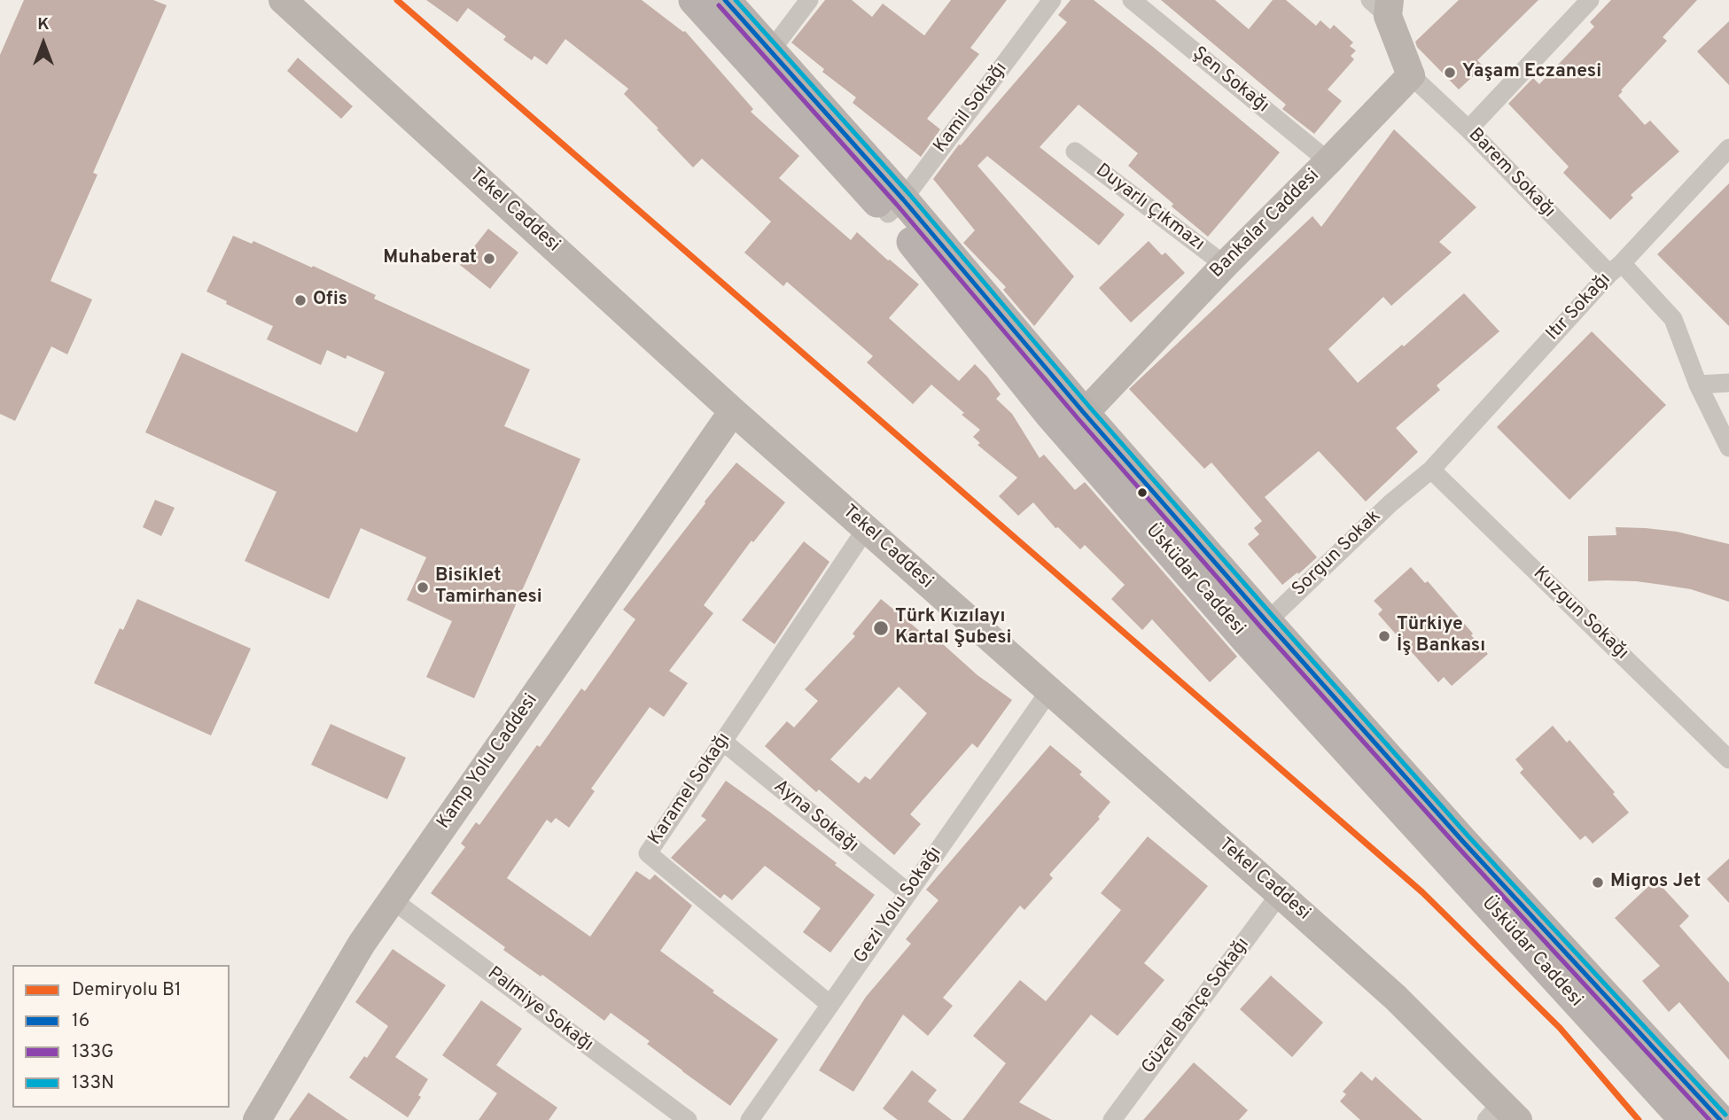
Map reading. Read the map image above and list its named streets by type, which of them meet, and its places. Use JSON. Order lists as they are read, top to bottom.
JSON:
{
  "streets": {
    "main road": ["Üsküdar Caddesi"],
    "street": [
      "Şen Sokağı",
      "Kamil Sokağı",
      "Barem Sokağı",
      "Duyarlı Çıkmazı",
      "Tekel Caddesi",
      "Bankalar Caddesi",
      "Itır Sokağı",
      "Sorgun Sokak",
      "Kuzgun Sokağı",
      "Kamp Yolu Caddesi",
      "Karamel Sokağı",
      "Ayna Sokağı",
      "Gezi Yolu Sokağı",
      "Güzel Bahçe Sokağı",
      "Palmiye Sokağı"
    ]
  },
  "crossings": [
    ["Şen Sokağı", "Bankalar Caddesi"],
    ["Kamil Sokağı", "Üsküdar Caddesi"],
    ["Barem Sokağı", "Bankalar Caddesi"],
    ["Barem Sokağı", "Itır Sokağı"],
    ["Duyarlı Çıkmazı", "Bankalar Caddesi"],
    ["Tekel Caddesi", "Kamp Yolu Caddesi"],
    ["Tekel Caddesi", "Karamel Sokağı"],
    ["Tekel Caddesi", "Gezi Yolu Sokağı"],
    ["Tekel Caddesi", "Güzel Bahçe Sokağı"],
    ["Bankalar Caddesi", "Üsküdar Caddesi"],
    ["Itır Sokağı", "Sorgun Sokak"],
    ["Itır Sokağı", "Kuzgun Sokağı"],
    ["Sorgun Sokak", "Üsküdar Caddesi"],
    ["Sorgun Sokak", "Kuzgun Sokağı"],
    ["Kamp Yolu Caddesi", "Palmiye Sokağı"],
    ["Karamel Sokağı", "Ayna Sokağı"],
    ["Karamel Sokağı", "Gezi Yolu Sokağı"],
    ["Ayna Sokağı", "Gezi Yolu Sokağı"]
  ],
  "places": [
    "Yaşam Eczanesi",
    "Muhaberat",
    "Ofis",
    "Bisiklet Tamirhanesi",
    "Türk Kızılayı Kartal Şubesi",
    "Türkiye İş Bankası",
    "Migros Jet"
  ],
  "lines": [
    "rail line B1",
    "transit line 16",
    "transit line 133N",
    "transit line 133G"
  ],
  "legend": [
    "Demiryolu B1",
    "16",
    "133G",
    "133N"
  ],
  "north": "top"
}
